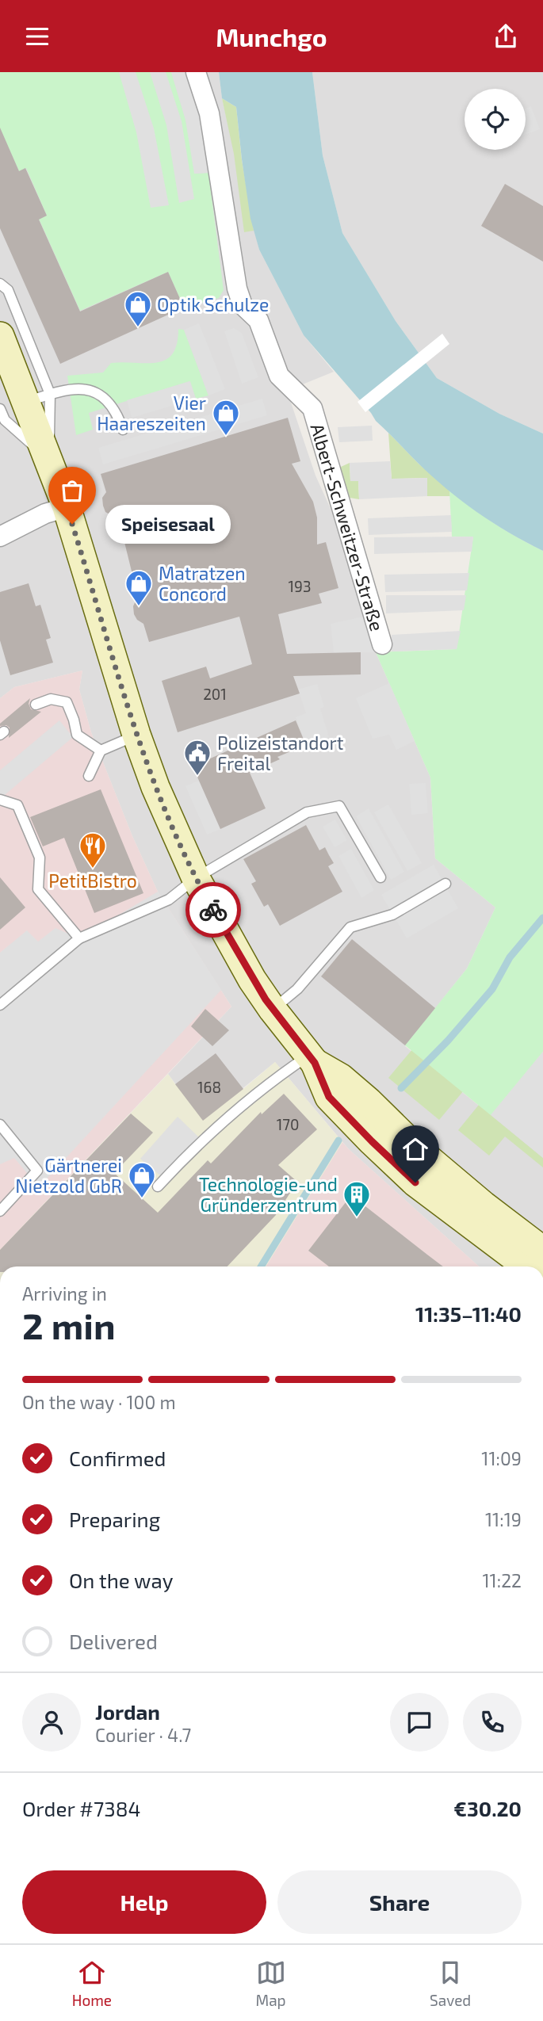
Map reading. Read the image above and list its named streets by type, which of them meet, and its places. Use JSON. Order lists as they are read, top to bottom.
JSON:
{
  "streets": {
    "street": ["Albert-Schweitzer-Straße"]
  },
  "places": {
    "shop": [
      "Optik Schulze",
      "Vier Haareszeiten",
      "Matratzen Concord",
      "Gärtnerei Nietzold GbR"
    ],
    "other": ["Speisesaal"],
    "public building": ["Polizeistandort Freital"],
    "restaurant": ["PetitBistro"],
    "building": ["Technologie-und Gründerzentrum"]
  },
  "house_numbers": [
    "193",
    "201",
    "168",
    "170"
  ],
  "page": {
    "header": "Munchgo",
    "bubble": "Speisesaal",
    "heading": ["2 min", "Arriving in", "11:35–11:40"],
    "panel": [
      "Jordan",
      "Courier · 4.7",
      "Order #7384",
      "€30.20"
    ],
    "bar": "On the way · 100 m",
    "list": [
      ["Confirmed", "11:09"],
      ["Preparing", "11:19"],
      ["On the way", "11:22"],
      "Delivered"
    ],
    "buttons": ["Help", "Share"],
    "tabs": ["Home", "Map", "Saved"]
  }
}
